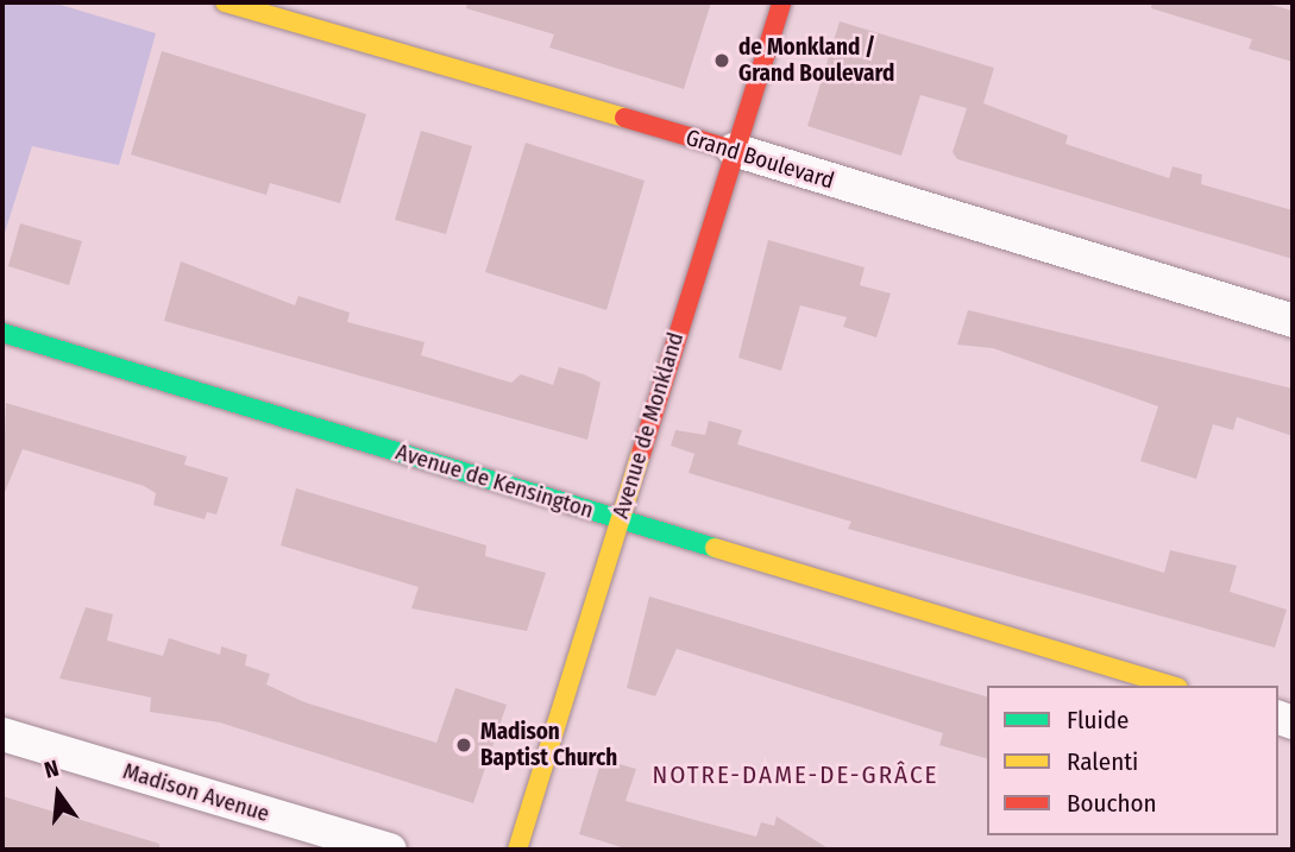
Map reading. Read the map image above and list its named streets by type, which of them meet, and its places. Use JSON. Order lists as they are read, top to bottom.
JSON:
{
  "streets": {
    "street": [
      "Grand Boulevard",
      "Avenue de Monkland",
      "Avenue de Kensington",
      "Madison Avenue"
    ]
  },
  "crossings": [
    ["Grand Boulevard", "Avenue de Monkland"],
    ["Avenue de Monkland", "Avenue de Kensington"]
  ],
  "districts": ["NOTRE-DAME-DE-GRÂCE"],
  "places": ["de Monkland / Grand Boulevard", "Madison Baptist Church"],
  "legend": ["Fluide", "Ralenti", "Bouchon"],
  "north": "top"
}
